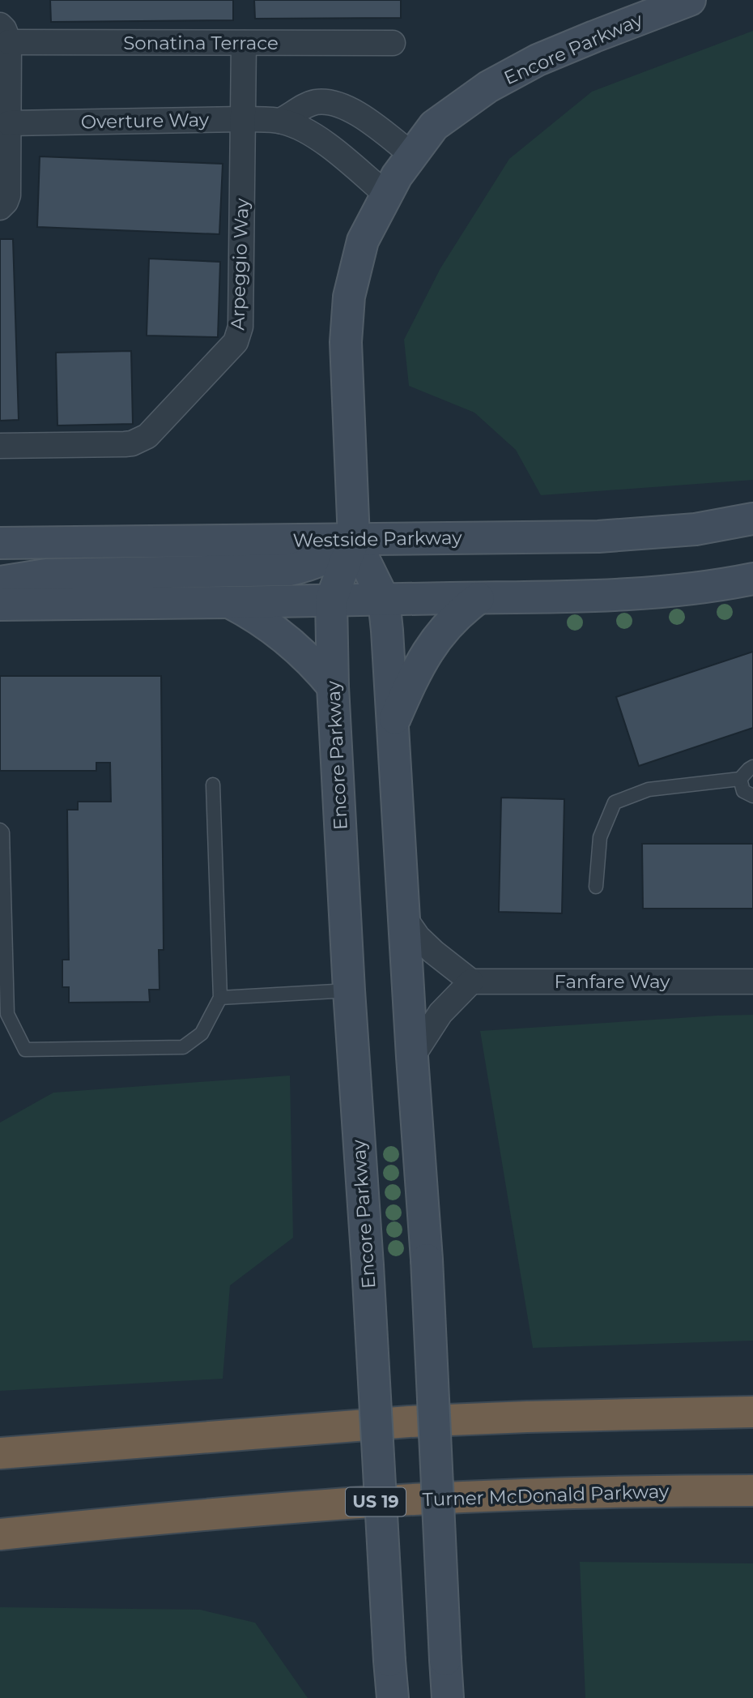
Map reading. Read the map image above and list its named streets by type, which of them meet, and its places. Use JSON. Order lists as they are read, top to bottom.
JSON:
{
  "streets": {
    "highway": ["Turner McDonald Parkway", "US 19"],
    "main road": ["Encore Parkway", "Westside Parkway"],
    "street": [
      "Sonatina Terrace",
      "Overture Way",
      "Arpeggio Way",
      "Fanfare Way"
    ]
  },
  "crossings": [
    ["Sonatina Terrace", "Arpeggio Way"],
    ["Encore Parkway", "Overture Way"],
    ["Encore Parkway", "Westside Parkway"],
    ["Overture Way", "Arpeggio Way"]
  ]
}
